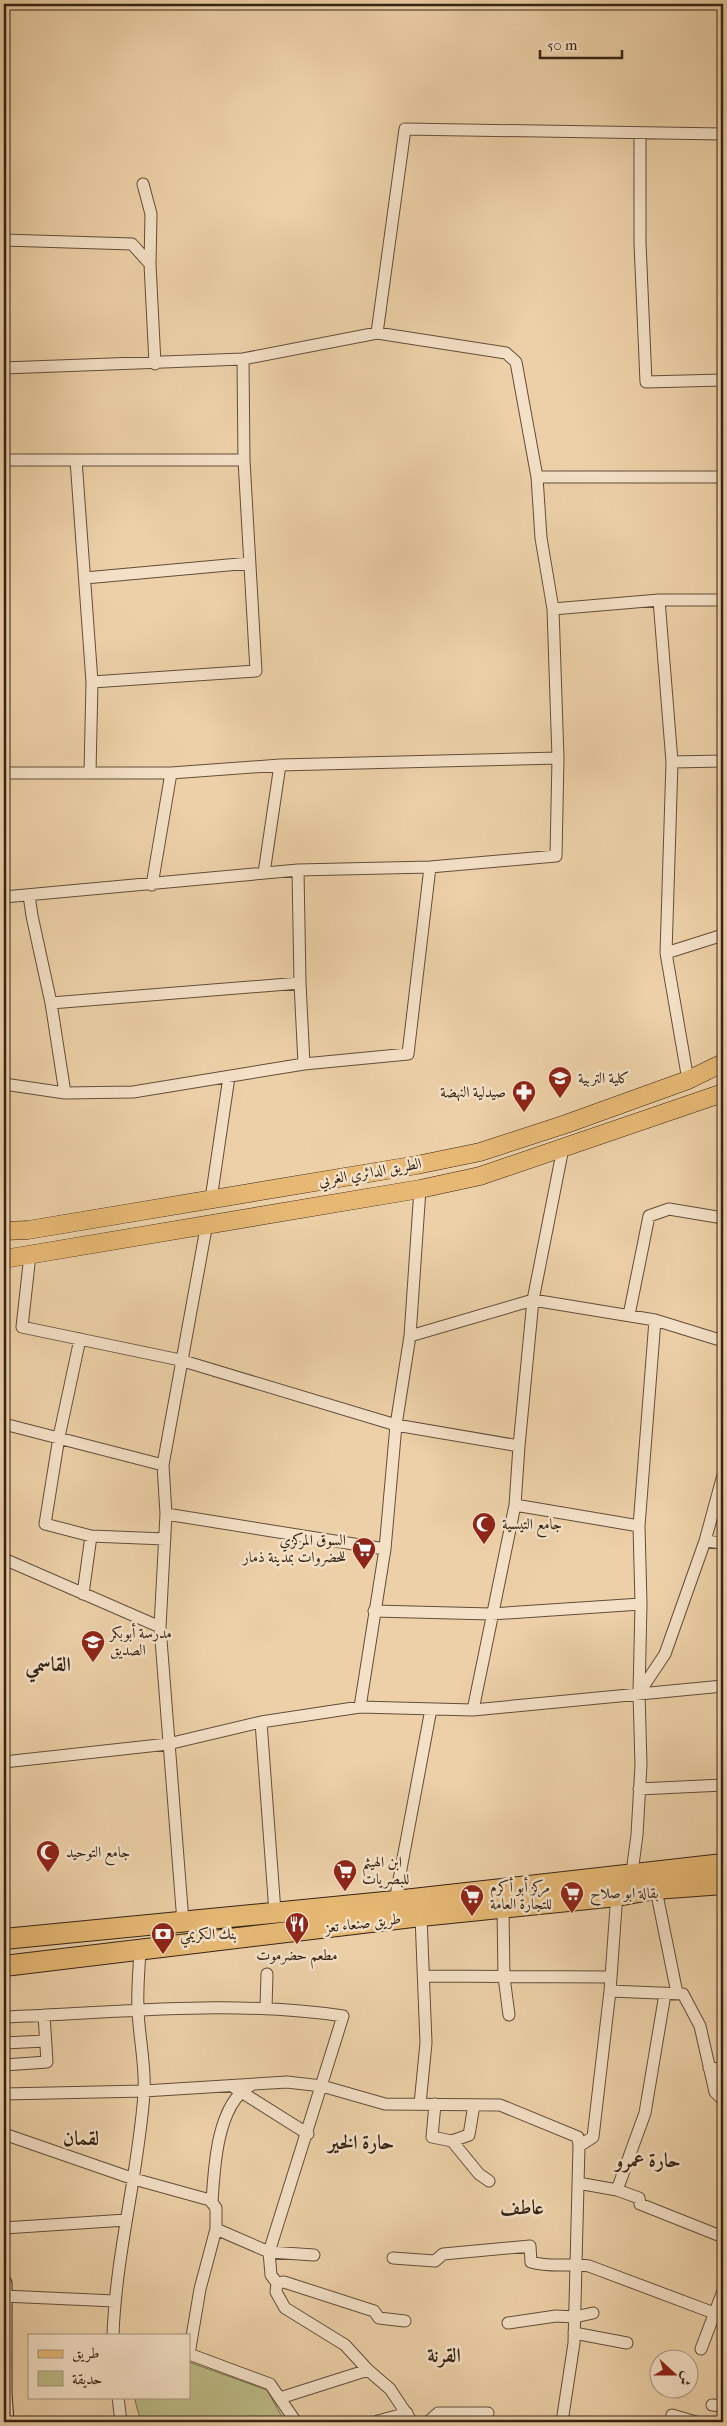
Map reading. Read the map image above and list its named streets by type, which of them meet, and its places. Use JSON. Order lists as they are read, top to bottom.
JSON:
{
  "streets": {
    "highway": ["طريق صنعاء تعز"],
    "main road": ["الطريق الدائري الغربي"]
  },
  "districts": [
    "القاسمي",
    "لقمان",
    "حارة الخير",
    "حارة عمرو",
    "عاطف",
    "القرنة"
  ],
  "places": {
    "school or university": ["كلية التربية", "مدرسة أبوبكر الصديق"],
    "pharmacy": ["صيدلية النهضة"],
    "mosque": ["جامع التيسية", "جامع التوحيد"],
    "supermarket": [
      "السوق المركزي للحضروات بمدينة ذمار",
      "ابن الهيثم للبصريات",
      "بقالة ابو صلاح",
      "مركز أبو أكرم للتجارة العامة"
    ],
    "restaurant": ["مطعم حضرموت"],
    "bank": ["بنك الكريمي"]
  },
  "legend": ["طريق", "حديقة"],
  "scale_bar": "50 m",
  "north": "right"
}
